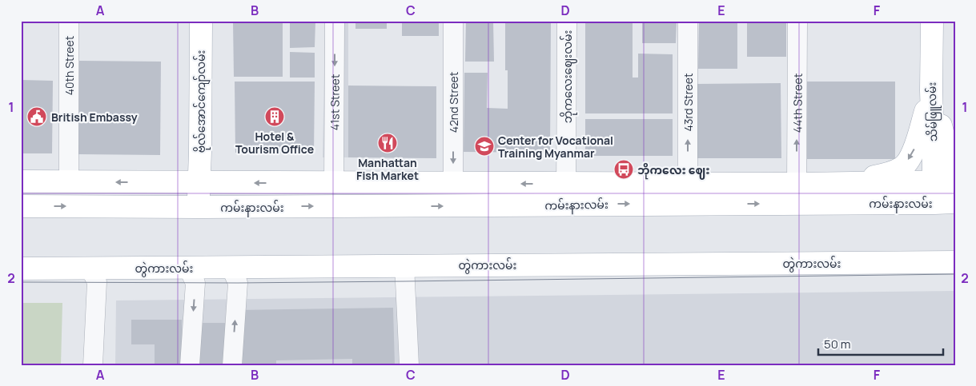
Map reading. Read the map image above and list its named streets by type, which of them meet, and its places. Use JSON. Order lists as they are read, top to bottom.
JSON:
{
  "streets": {
    "main road": [
      "ဗိုလ်အောင်ကျော်လမ်း",
      "သိမ်ဖြူလမ်း",
      "ကမ်းနားလမ်း",
      "တွဲကားလမ်း"
    ],
    "street": [
      "40th Street",
      "ဘိုကလေးဈေးလမ်း",
      "41st Street",
      "42nd Street",
      "43rd Street",
      "44th Street"
    ]
  },
  "crossings": [
    ["40th Street", "ကမ်းနားလမ်း"],
    ["ဘိုကလေးဈေးလမ်း", "ကမ်းနားလမ်း"],
    ["ဗိုလ်အောင်ကျော်လမ်း", "ကမ်းနားလမ်း"],
    ["41st Street", "ကမ်းနားလမ်း"],
    ["42nd Street", "ကမ်းနားလမ်း"],
    ["43rd Street", "ကမ်းနားလမ်း"],
    ["44th Street", "ကမ်းနားလမ်း"],
    ["သိမ်ဖြူလမ်း", "ကမ်းနားလမ်း"]
  ],
  "one_way": [
    "41st Street",
    "42nd Street",
    "43rd Street",
    "44th Street"
  ],
  "places": {
    "public building": ["British Embassy"],
    "building": ["Hotel & Tourism Office"],
    "restaurant": ["Manhattan Fish Market"],
    "school or university": ["Center for Vocational Training Myanmar"],
    "bus stop": ["ဘိုကလေး ဈေး"]
  },
  "scale_bar": "50 m",
  "grid": {
    "columns": [
      "A",
      "B",
      "C",
      "D",
      "E",
      "F"
    ],
    "rows": ["1", "2"]
  }
}
